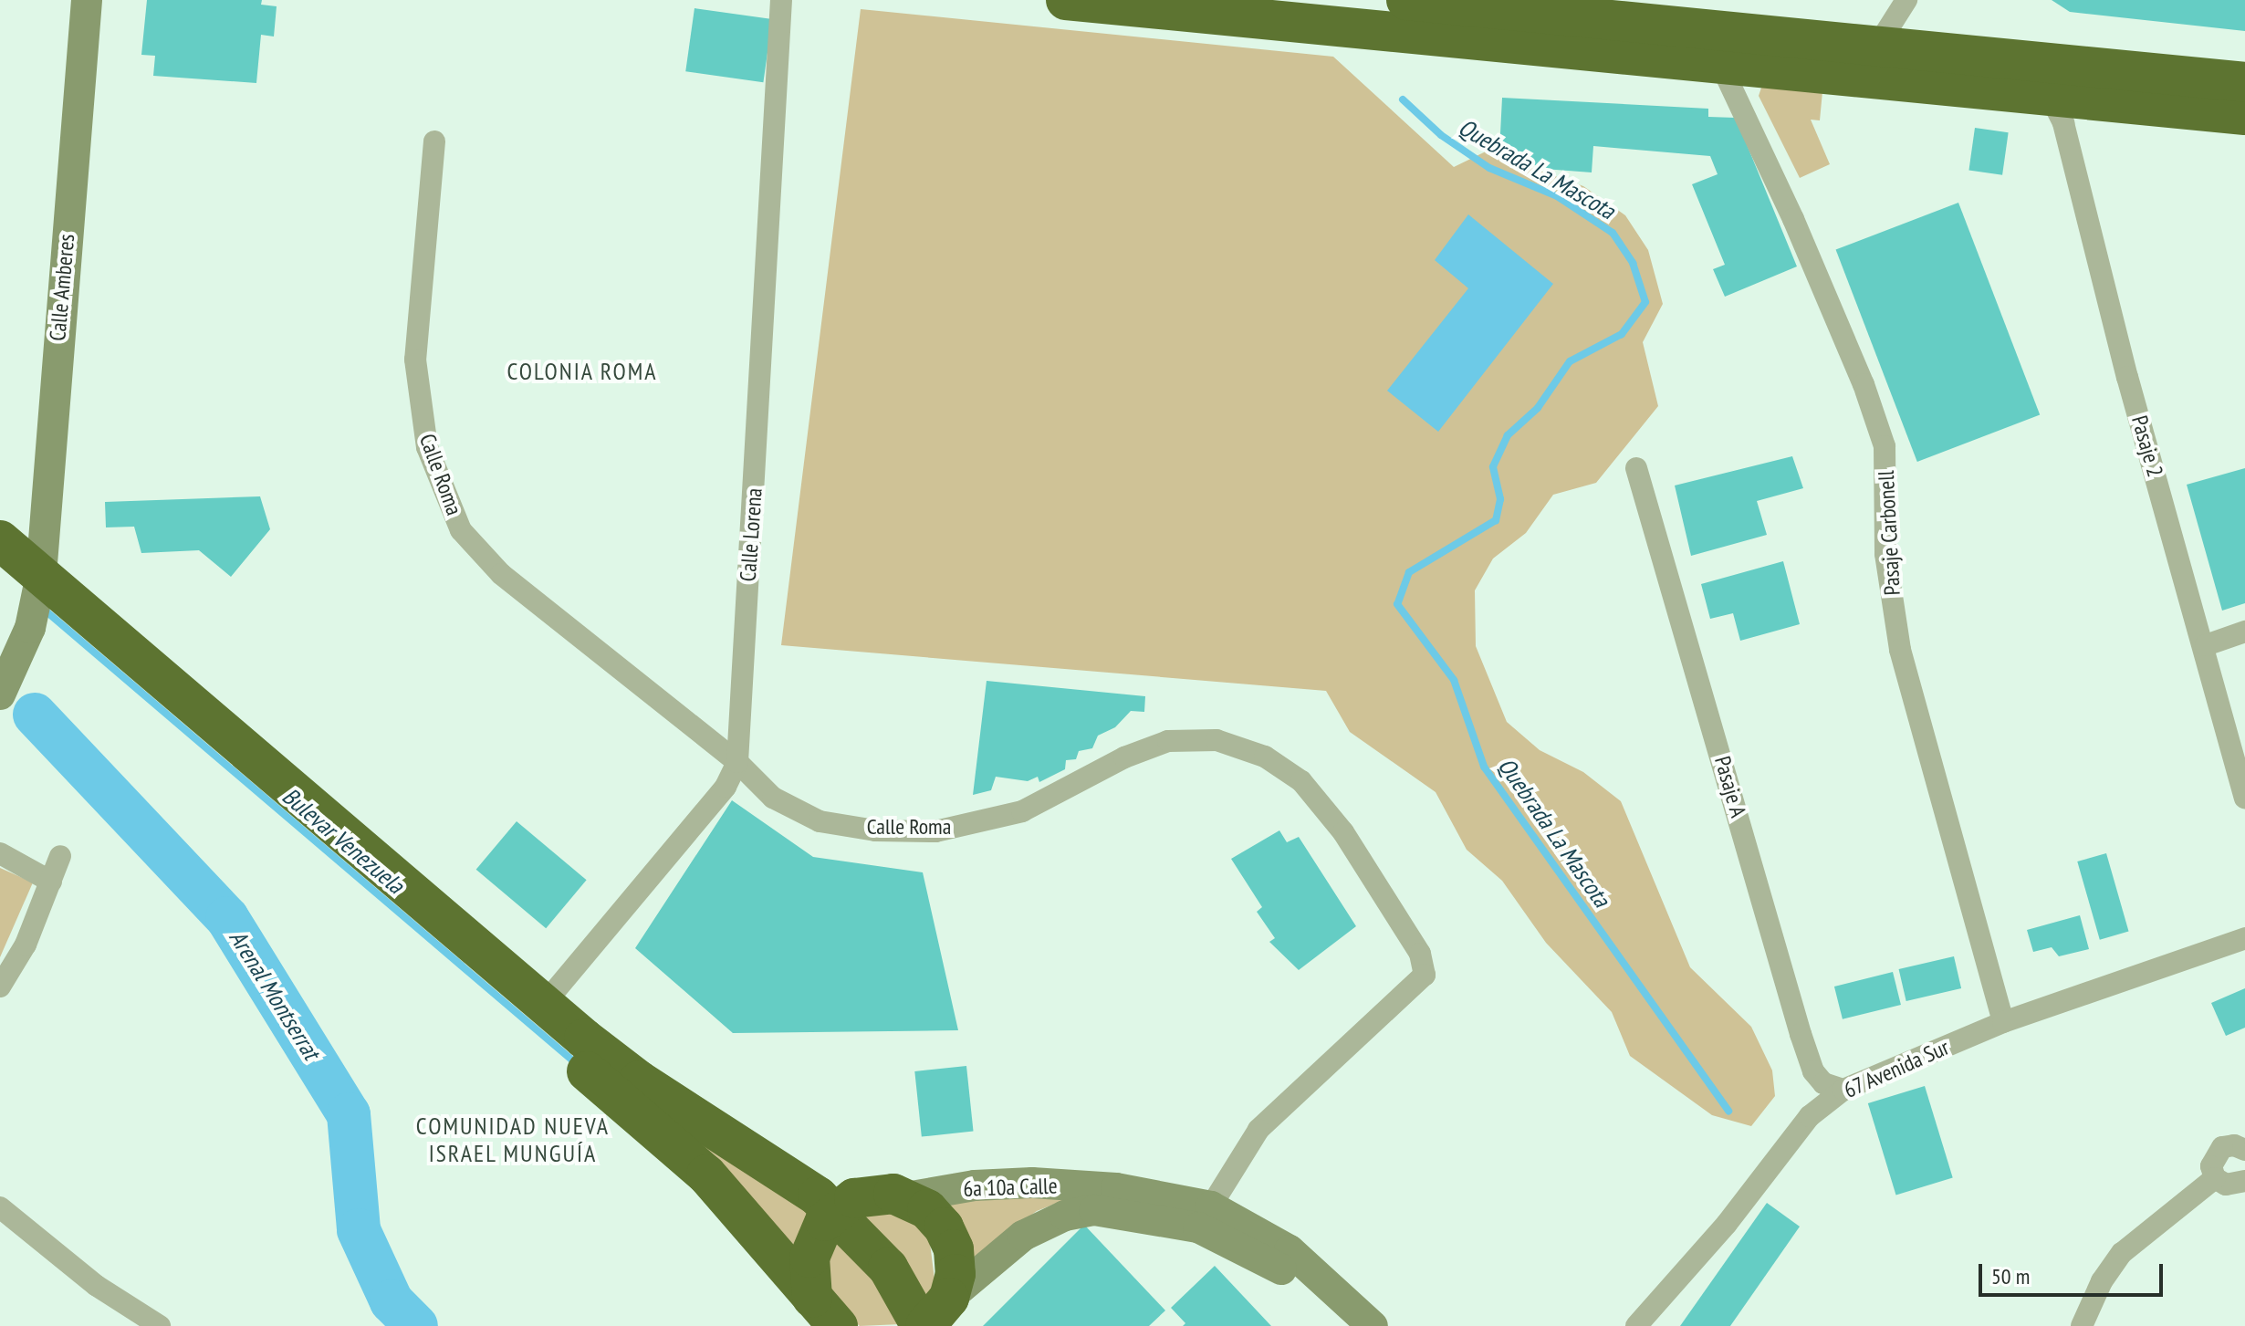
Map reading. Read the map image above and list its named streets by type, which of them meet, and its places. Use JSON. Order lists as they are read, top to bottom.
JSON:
{
  "streets": {
    "street": [
      "Calle Amberes",
      "Pasaje 2",
      "Calle Roma",
      "Pasaje Carbonell",
      "Calle Lorena",
      "Pasaje A",
      "67 Avenida Sur",
      "6a 10a Calle"
    ]
  },
  "crossings": [
    ["Calle Roma", "Calle Lorena"],
    ["Calle Roma", "6a 10a Calle"],
    ["Pasaje Carbonell", "67 Avenida Sur"],
    ["Pasaje A", "67 Avenida Sur"]
  ],
  "districts": ["COLONIA ROMA", "COMUNIDAD NUEVA ISRAEL MUNGUÍA"],
  "water": ["Quebrada La Mascota", "Bulevar Venezuela", "Arenal Montserrat"],
  "scale_bar": "50 m"
}
